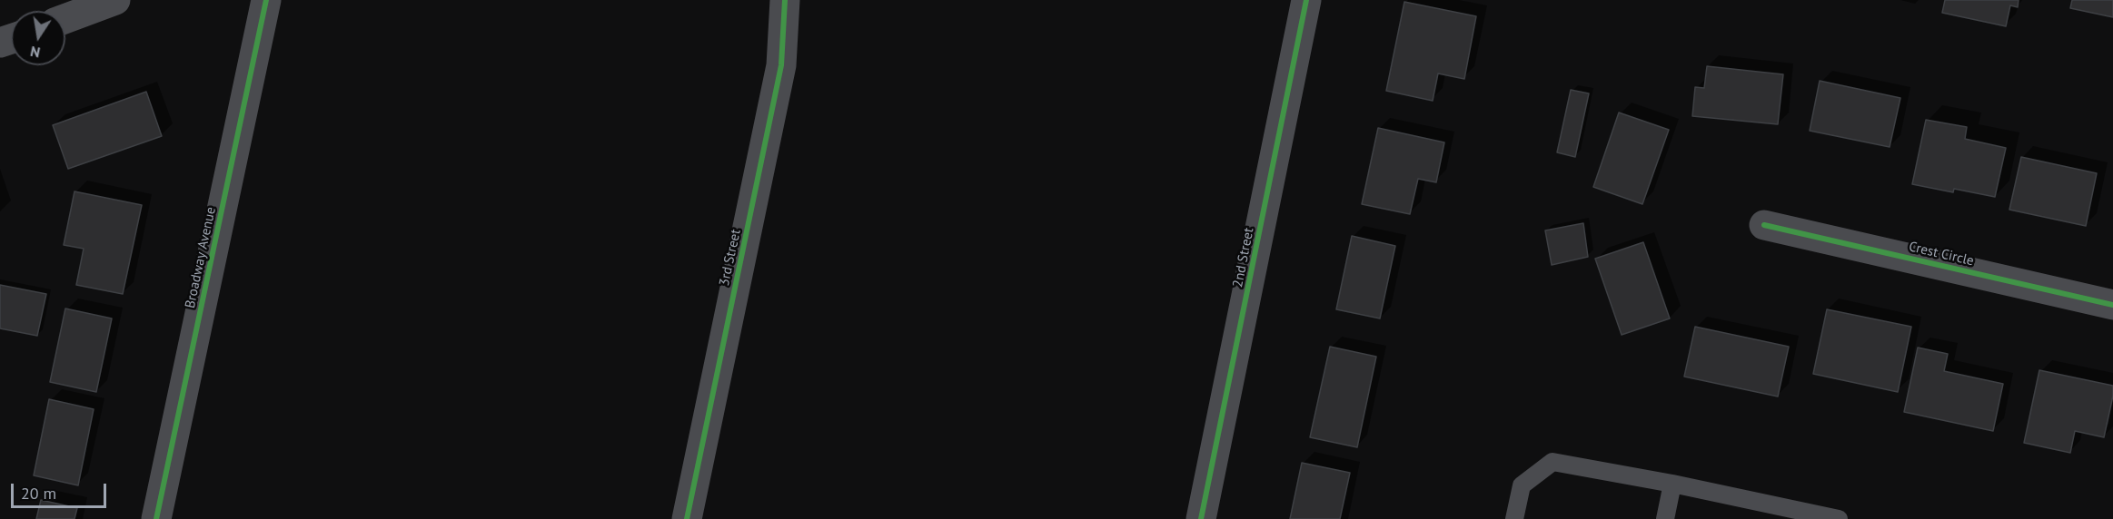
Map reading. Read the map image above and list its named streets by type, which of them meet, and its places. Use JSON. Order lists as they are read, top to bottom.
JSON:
{
  "streets": {
    "street": [
      "Crest Circle",
      "Broadway Avenue",
      "3rd Street",
      "2nd Street"
    ]
  },
  "scale_bar": "20 m",
  "north": "bottom"
}
